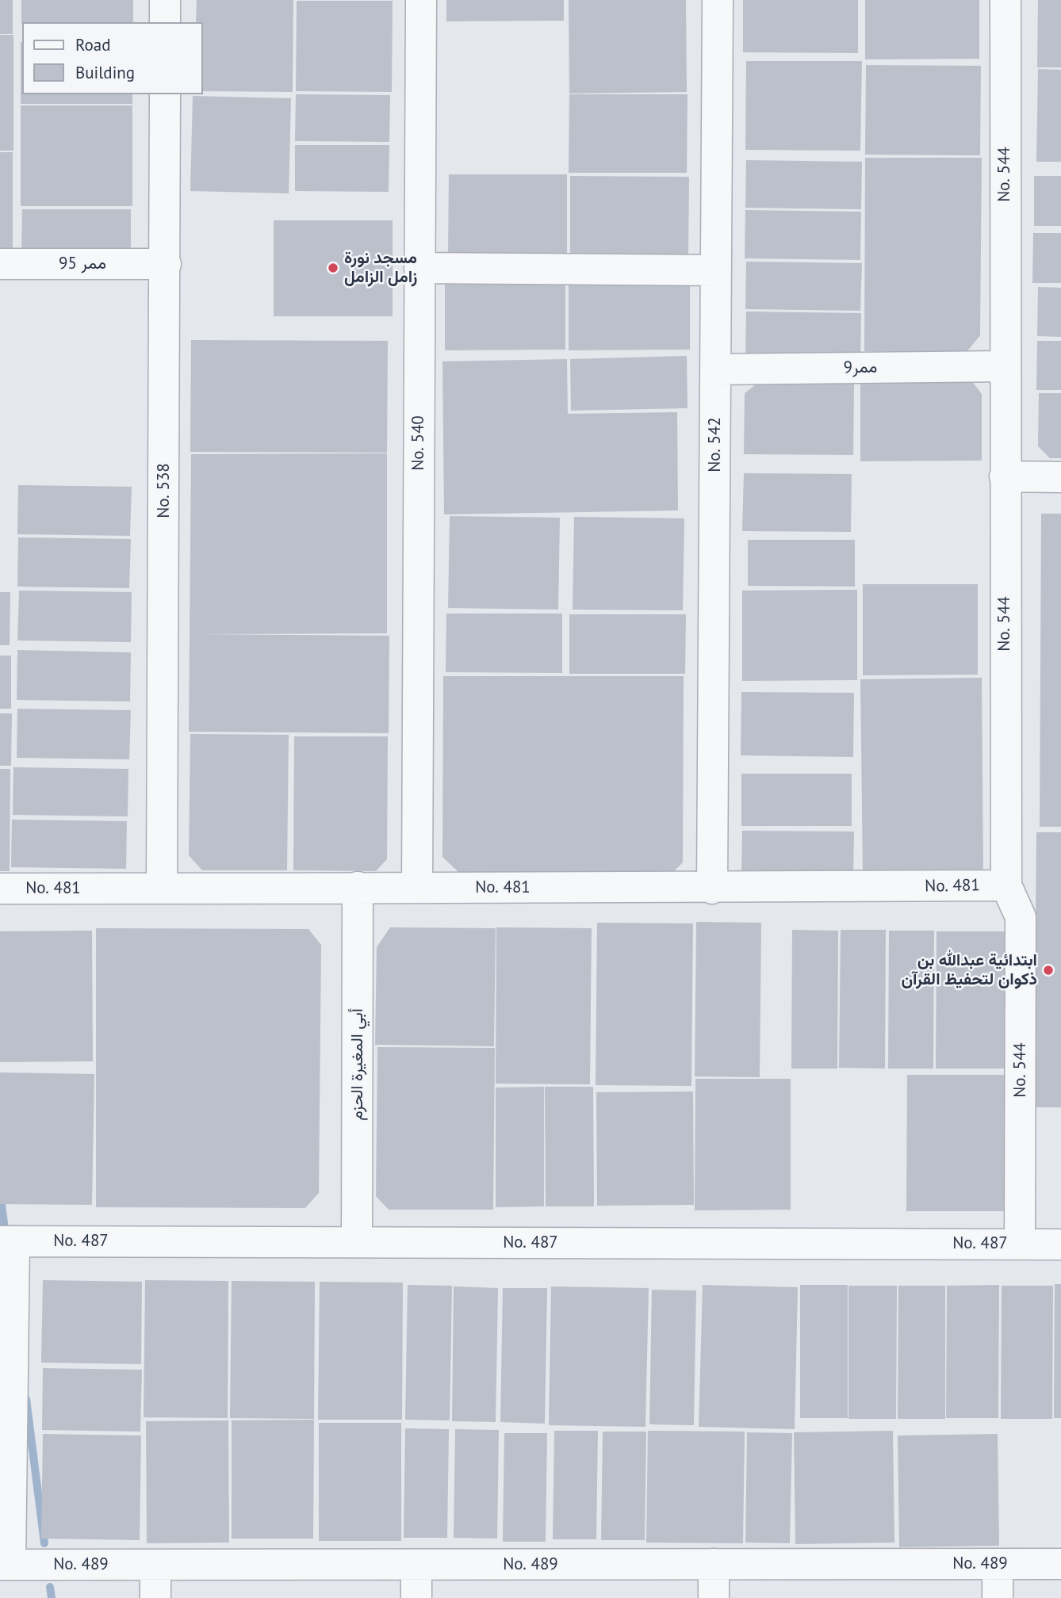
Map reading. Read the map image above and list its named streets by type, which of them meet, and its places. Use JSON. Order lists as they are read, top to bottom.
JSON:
{
  "streets": {
    "street": [
      "No. 544",
      "ممر 95",
      "ممر9",
      "No. 540",
      "No. 542",
      "No. 538",
      "No. 481",
      "أبي المغيرة الحزم",
      "No. 487",
      "No. 489"
    ]
  },
  "crossings": [
    ["No. 544", "ممر9"],
    ["No. 544", "No. 481"],
    ["No. 544", "No. 487"],
    ["ممر 95", "No. 538"],
    ["ممر9", "No. 542"],
    ["No. 540", "No. 481"],
    ["No. 542", "No. 481"],
    ["No. 538", "No. 481"],
    ["No. 481", "أبي المغيرة الحزم"],
    ["أبي المغيرة الحزم", "No. 487"]
  ],
  "places": ["مسجد نورة زامل الزامل", "ابتدائية عبدالله بن ذكوان لتحفيظ القرآن"],
  "legend": ["Road", "Building"]
}
